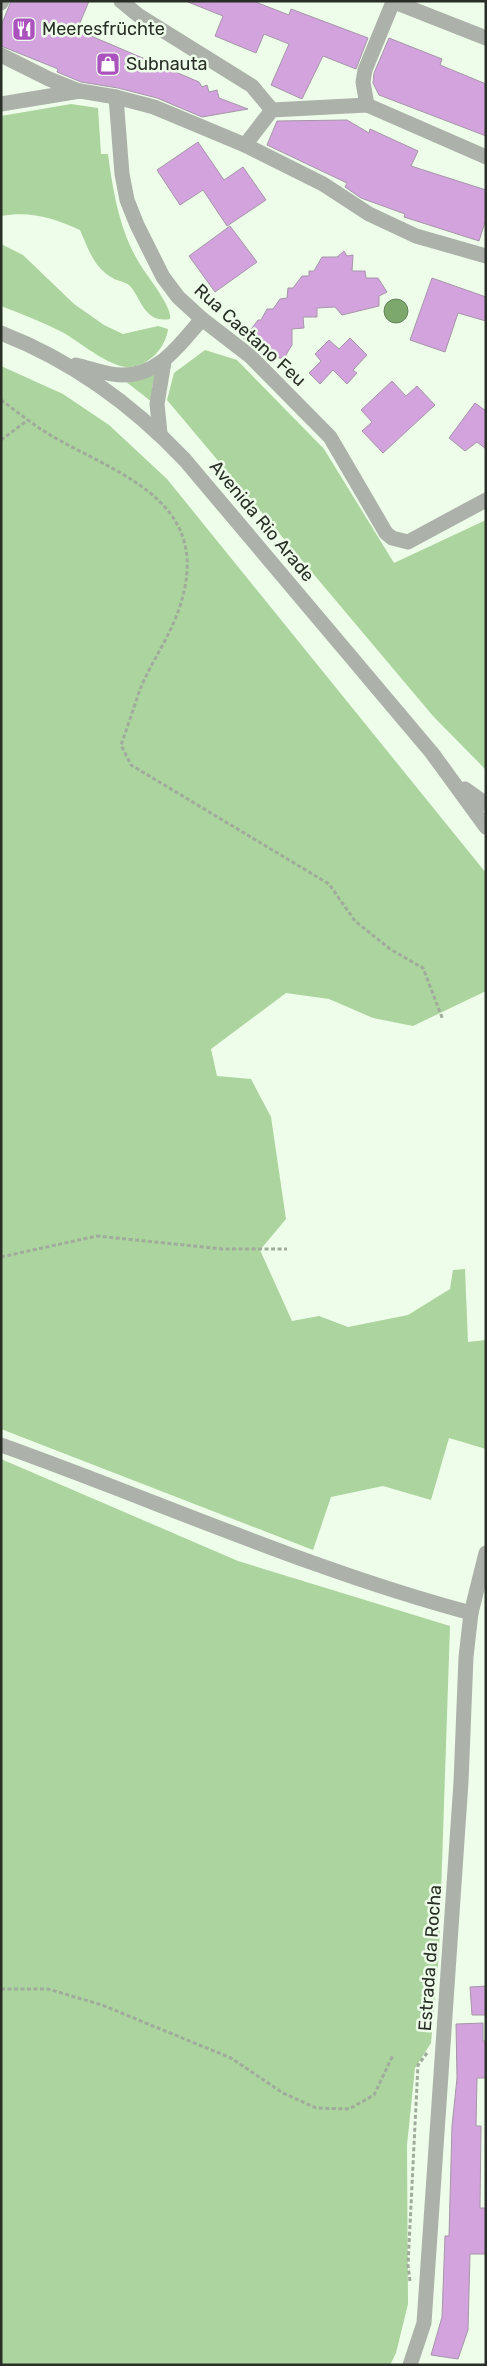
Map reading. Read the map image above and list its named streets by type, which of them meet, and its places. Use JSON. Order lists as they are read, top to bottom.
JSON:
{
  "streets": {
    "street": ["Rua Caetano Feu", "Avenida Rio Arade", "Estrada da Rocha"]
  },
  "places": {
    "restaurant": ["Meeresfrüchte"],
    "shop": ["Subnauta"]
  }
}
